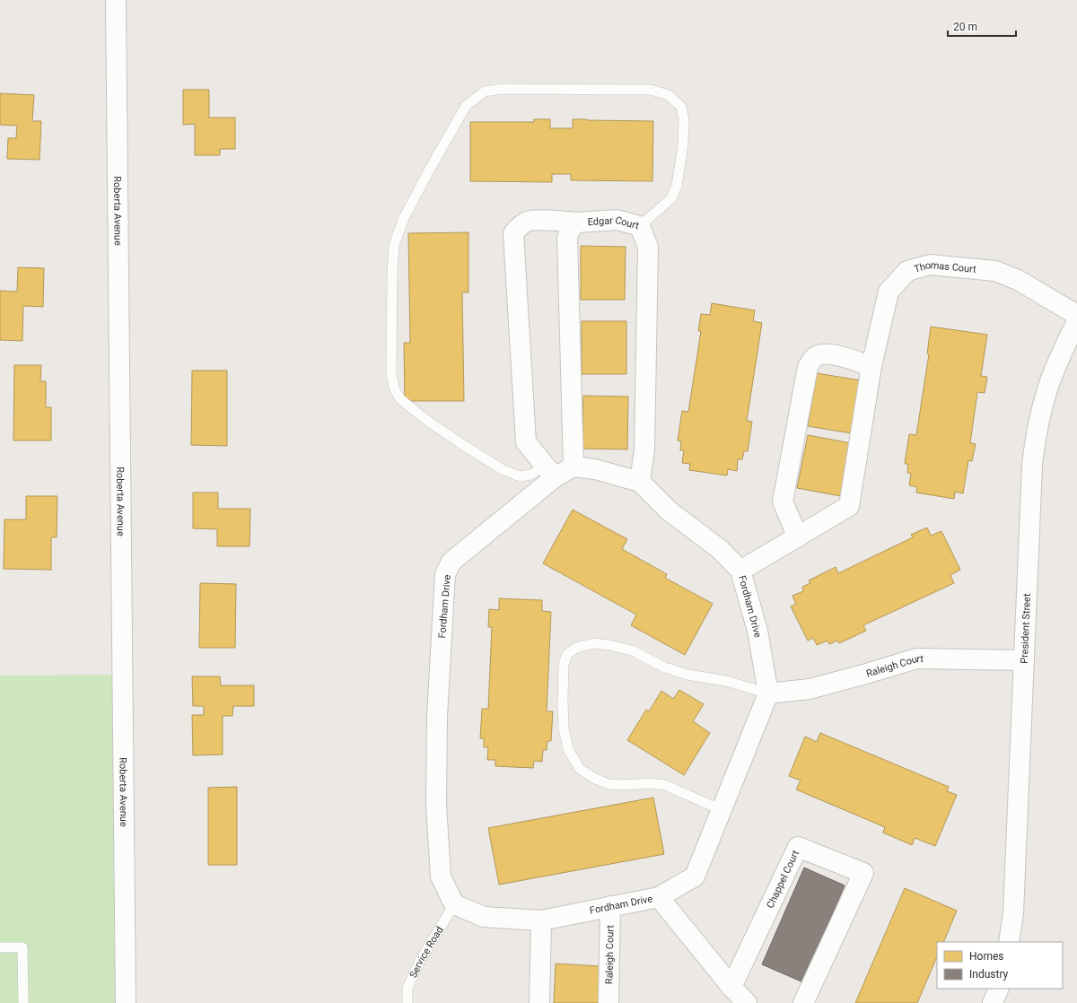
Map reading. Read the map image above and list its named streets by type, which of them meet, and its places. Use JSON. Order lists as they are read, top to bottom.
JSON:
{
  "streets": {
    "street": [
      "Roberta Avenue",
      "Edgar Court",
      "Thomas Court",
      "Fordham Drive",
      "President Street",
      "Raleigh Court",
      "Chappel Court"
    ],
    "lane": ["Service Road"]
  },
  "crossings": [
    ["Edgar Court", "Fordham Drive"],
    ["Thomas Court", "Fordham Drive"],
    ["Fordham Drive", "Raleigh Court"],
    ["Fordham Drive", "Service Road"],
    ["President Street", "Raleigh Court"]
  ],
  "legend": ["Homes", "Industry"],
  "scale_bar": "20 m"
}
